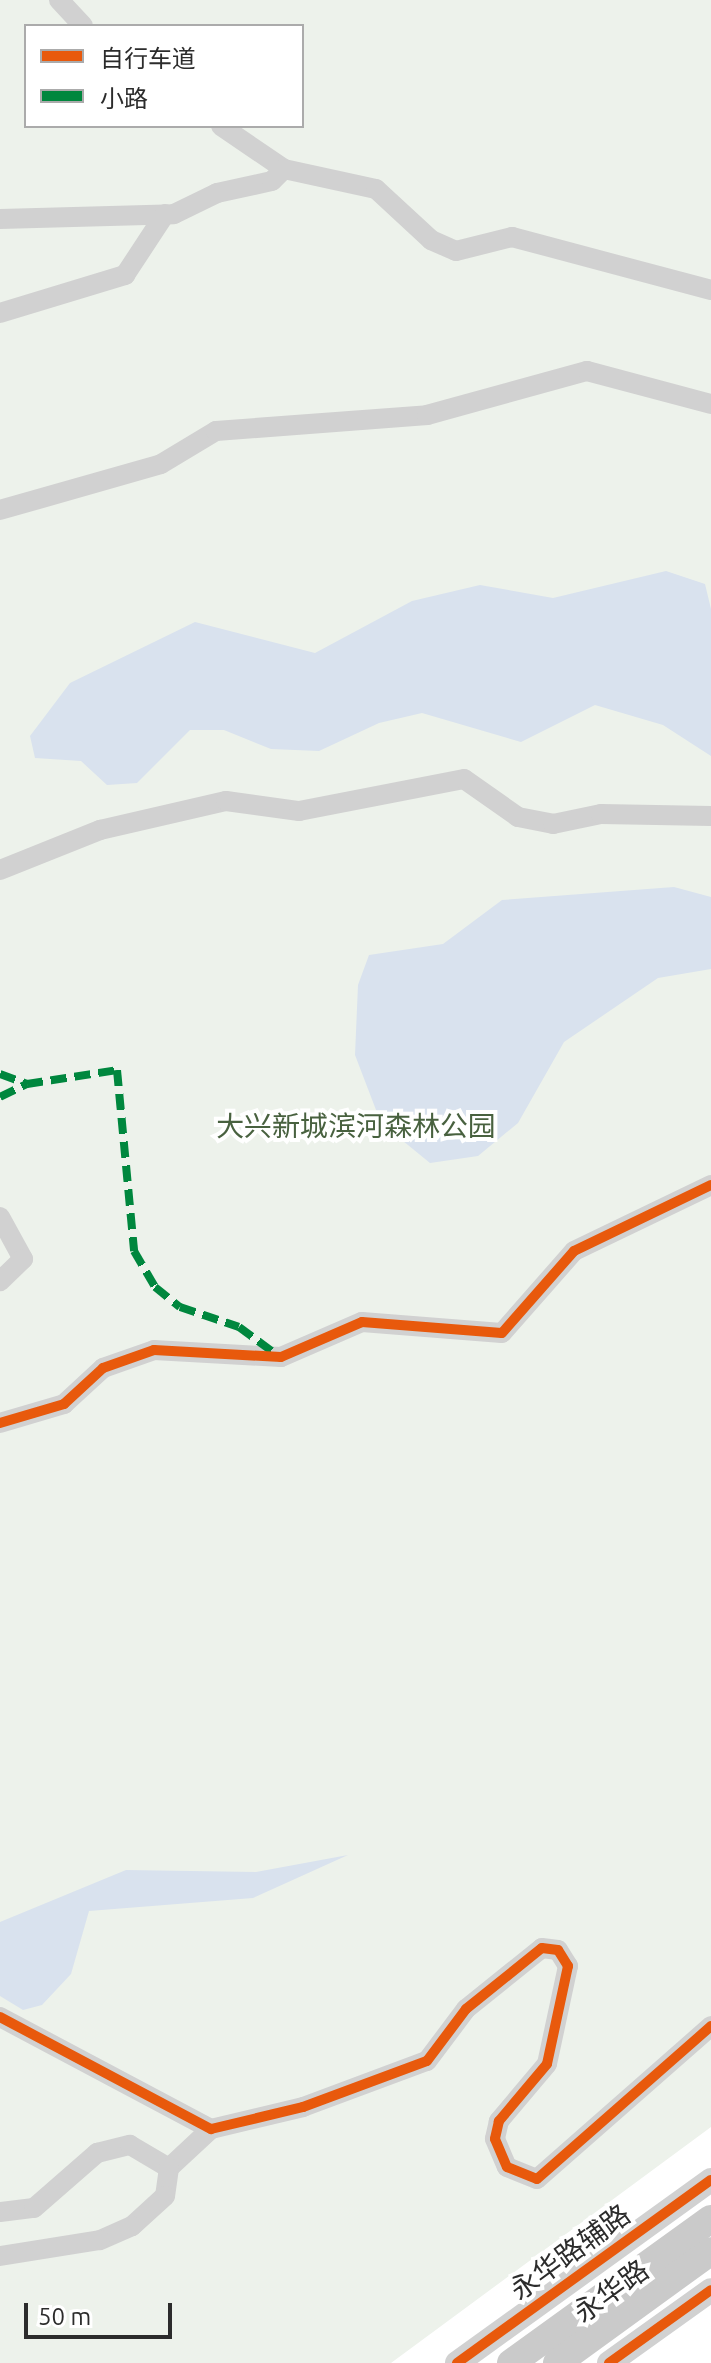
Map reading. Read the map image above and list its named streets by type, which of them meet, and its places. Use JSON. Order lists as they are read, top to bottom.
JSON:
{
  "streets": {
    "main road": ["永华路"],
    "street": ["永华路辅路"]
  },
  "parks": ["大兴新城滨河森林公园"],
  "legend": ["自行车道", "小路"],
  "scale_bar": "50 m"
}
